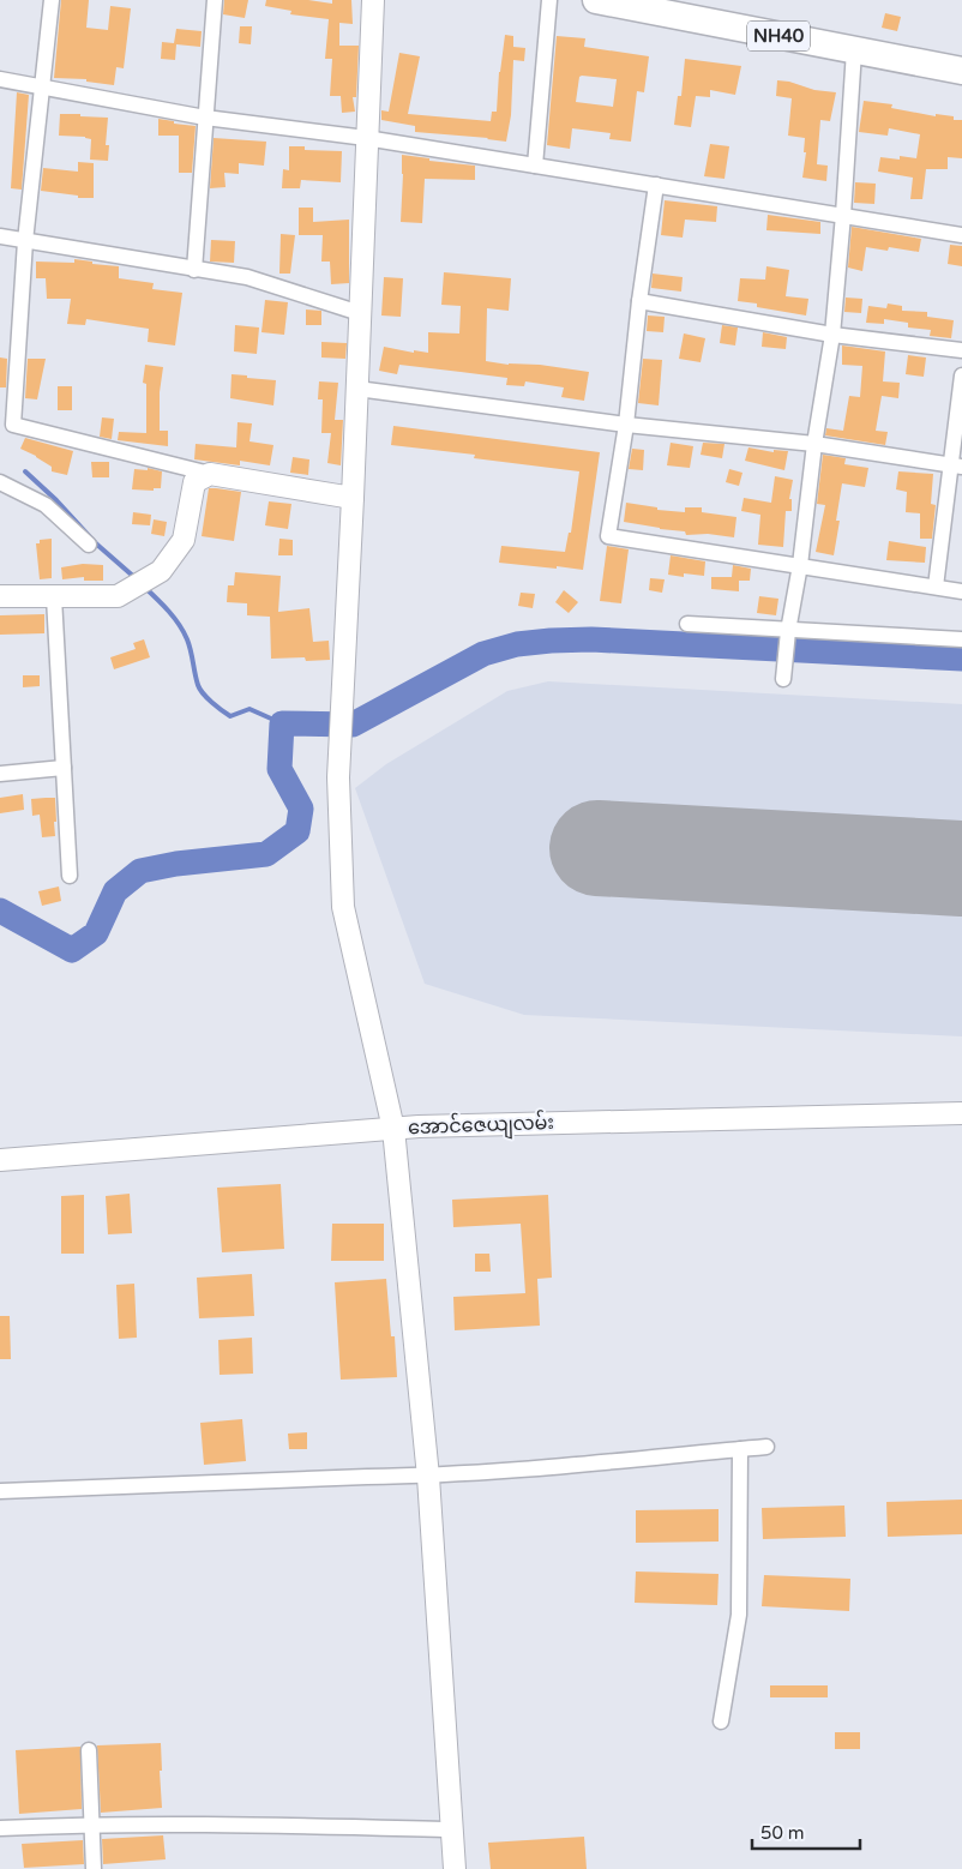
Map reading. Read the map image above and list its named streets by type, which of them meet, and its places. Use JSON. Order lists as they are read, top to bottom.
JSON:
{
  "streets": {
    "highway": ["NH40"],
    "street": ["အောင်ဇေယျလမ်း"]
  },
  "scale_bar": "50 m"
}
